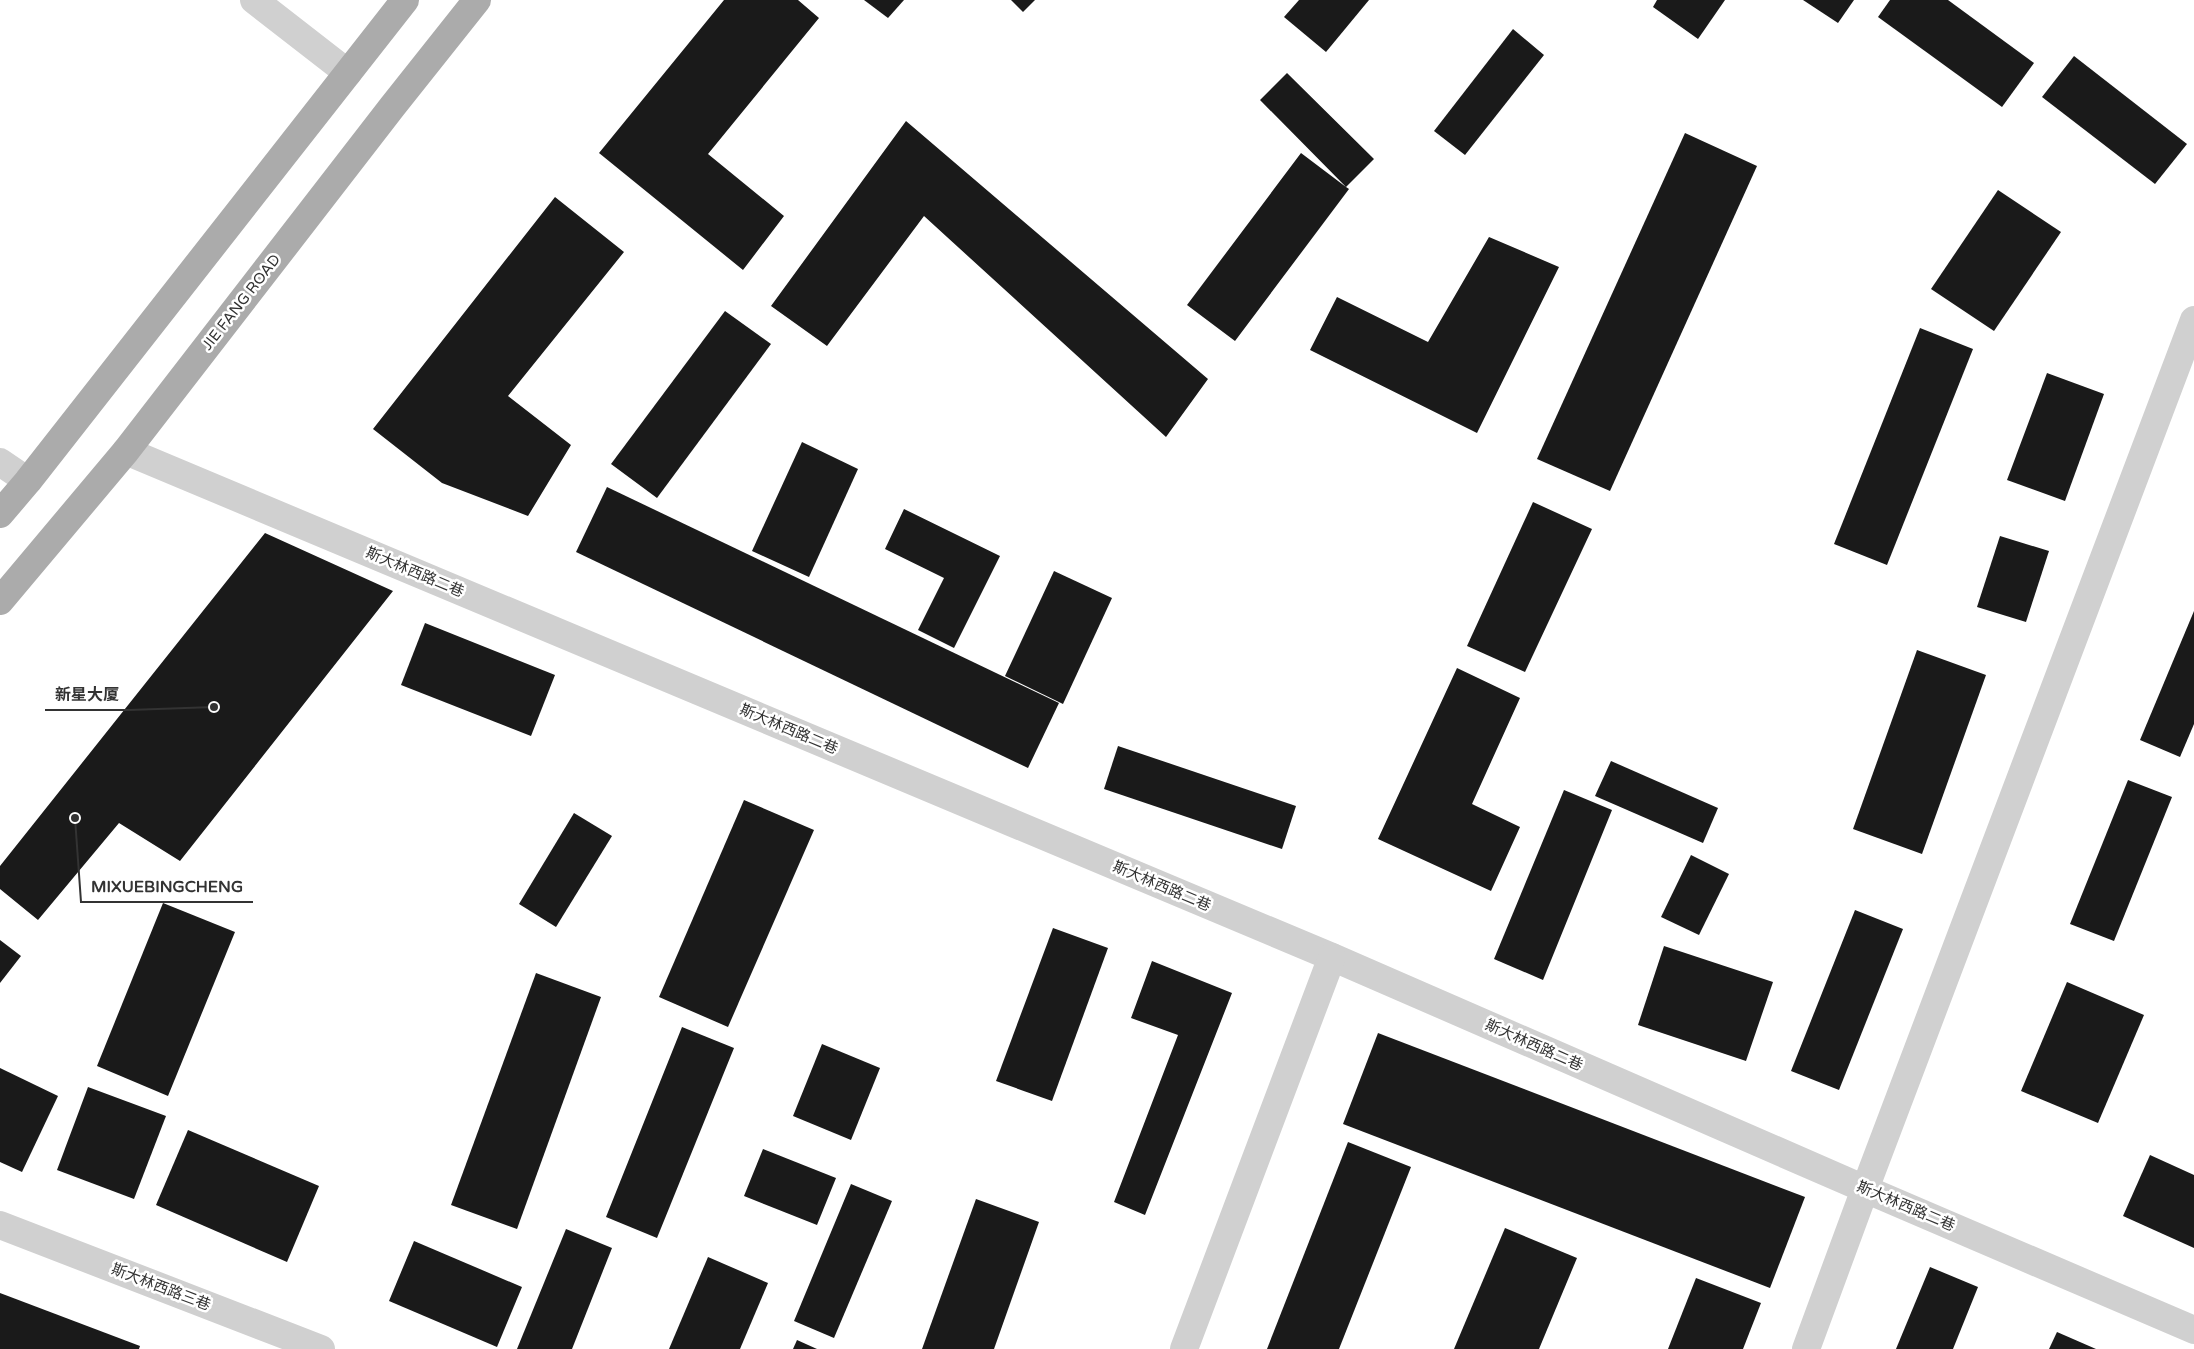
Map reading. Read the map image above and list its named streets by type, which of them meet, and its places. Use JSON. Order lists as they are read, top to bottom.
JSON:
{
  "streets": {
    "main road": ["JIE FANG ROAD"],
    "street": ["斯大林西路二巷", "斯大林西路三巷"]
  },
  "crossings": [
    ["JIE FANG ROAD", "斯大林西路二巷"]
  ],
  "places": ["新星大厦", "MIXUEBINGCHENG"]
}
